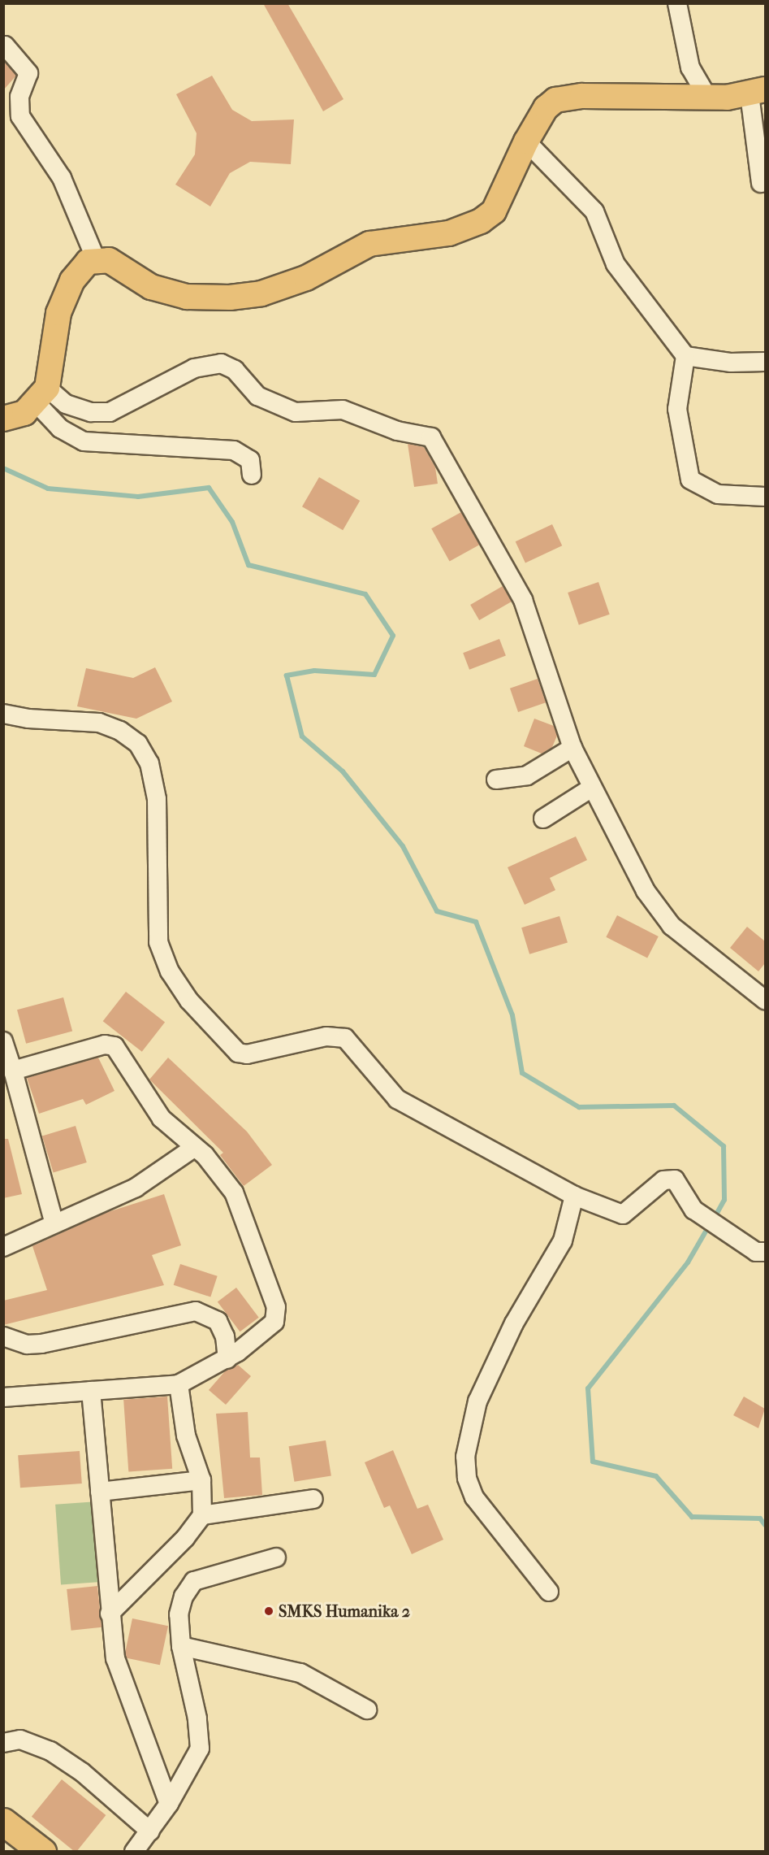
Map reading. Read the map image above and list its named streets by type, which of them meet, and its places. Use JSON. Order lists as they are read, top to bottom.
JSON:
{
  "places": ["SMKS Humanika 2"]
}
